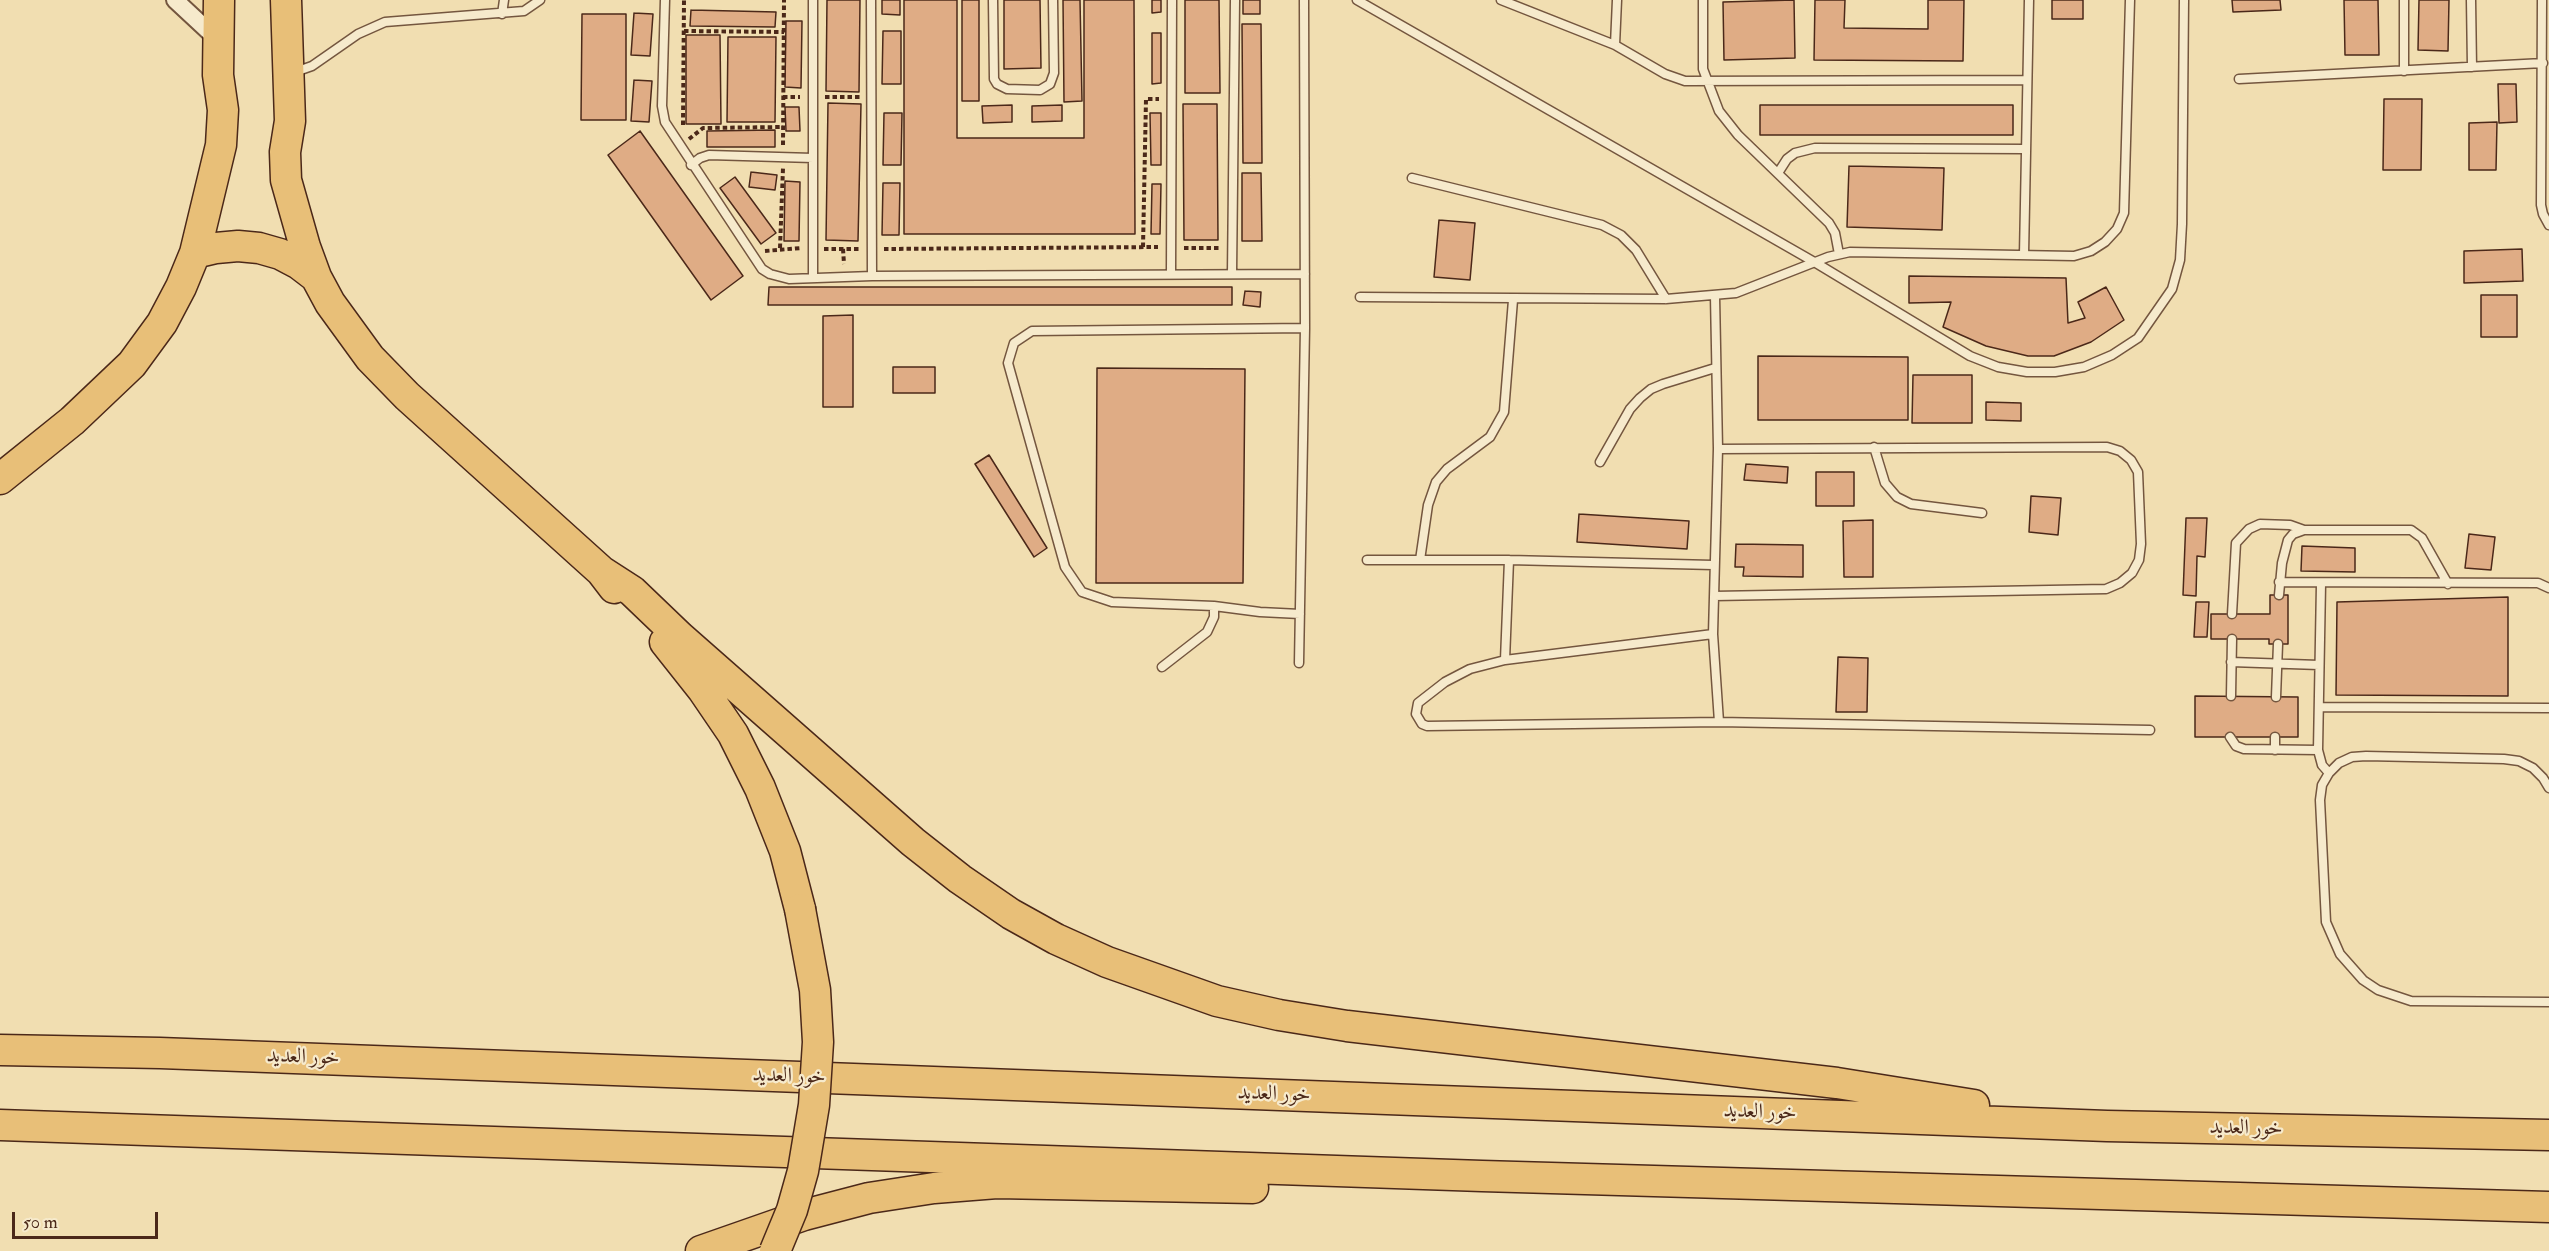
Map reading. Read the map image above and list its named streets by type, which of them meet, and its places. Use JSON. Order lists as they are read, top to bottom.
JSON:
{
  "streets": {
    "highway": ["خور العديد"]
  },
  "scale_bar": "50 m"
}
